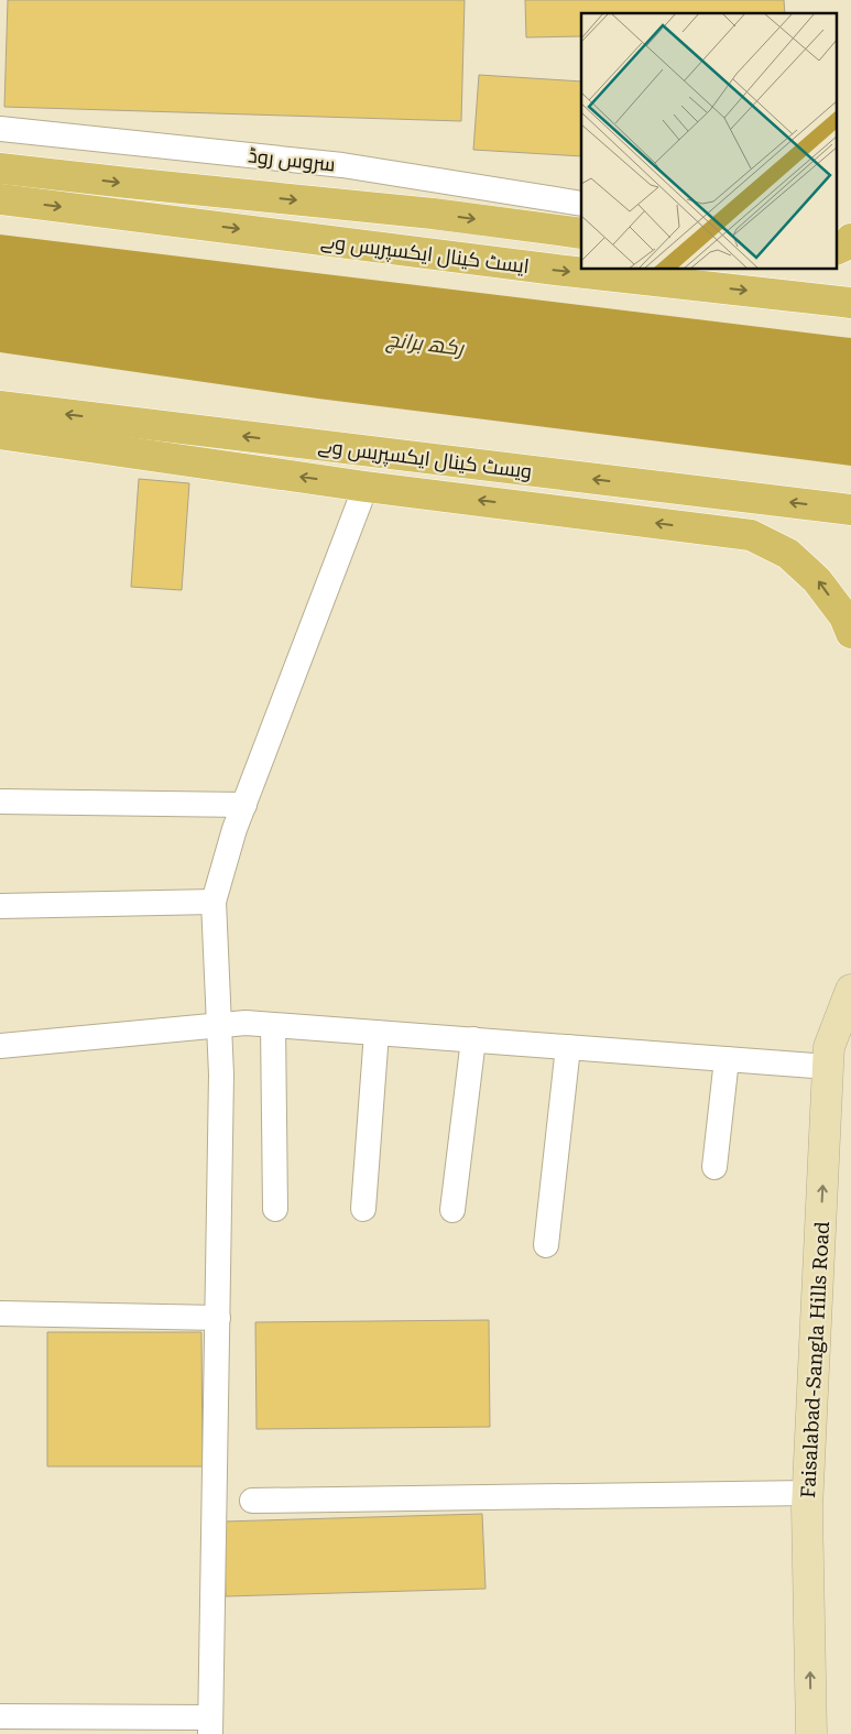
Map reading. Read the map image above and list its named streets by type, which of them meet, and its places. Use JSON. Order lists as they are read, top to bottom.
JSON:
{
  "streets": {
    "main road": ["ایسٹ کینال ایکسپریس وے", "ویسٹ کینال ایکسپریس وے", "Faisalabad-Sangla Hills Road"],
    "street": ["سروس روڈ"]
  },
  "one_way": ["Faisalabad-Sangla Hills Road"],
  "water": ["رکھ برانچ"]
}
